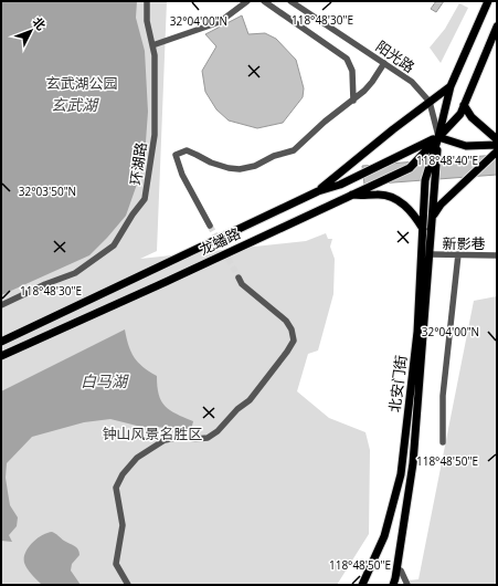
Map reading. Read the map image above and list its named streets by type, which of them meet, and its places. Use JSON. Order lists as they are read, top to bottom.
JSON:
{
  "streets": {
    "main road": ["龙蟠路", "北安门街"],
    "street": ["阳光路", "环湖路", "新影巷"]
  },
  "crossings": [
    ["阳光路", "龙蟠路"],
    ["阳光路", "北安门街"],
    ["龙蟠路", "北安门街"]
  ],
  "water": ["玄武湖", "白马湖"],
  "parks": ["玄武湖公园", "钟山风景名胜区"],
  "north": "top right",
  "coordinates": [
    "118°48'30\"E",
    "32°04'00\"N",
    "118°48'40\"E",
    "32°03'50\"N",
    "118°48'50\"E"
  ]
}
